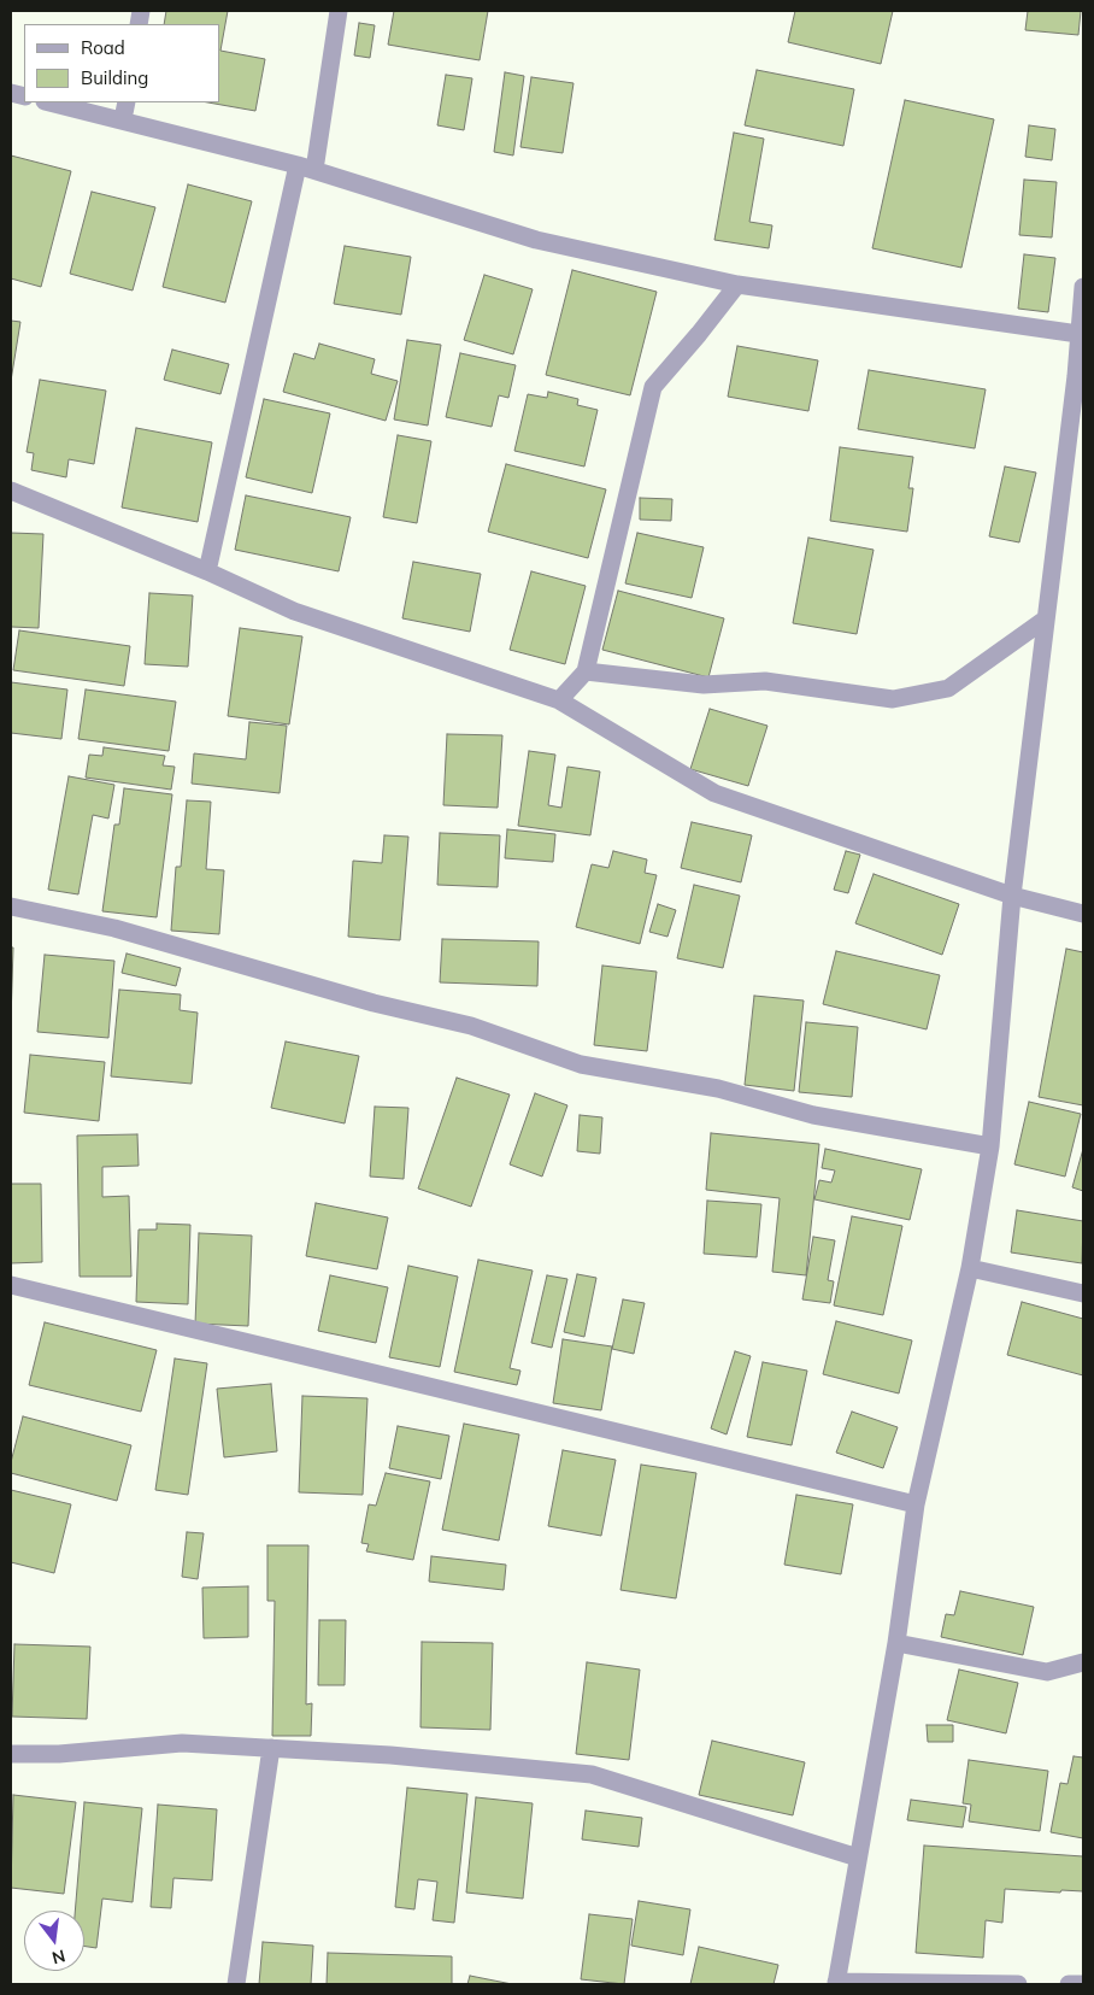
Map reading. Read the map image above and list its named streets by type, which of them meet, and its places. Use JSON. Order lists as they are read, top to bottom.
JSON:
{
  "legend": ["Road", "Building"],
  "north": "bottom"
}
